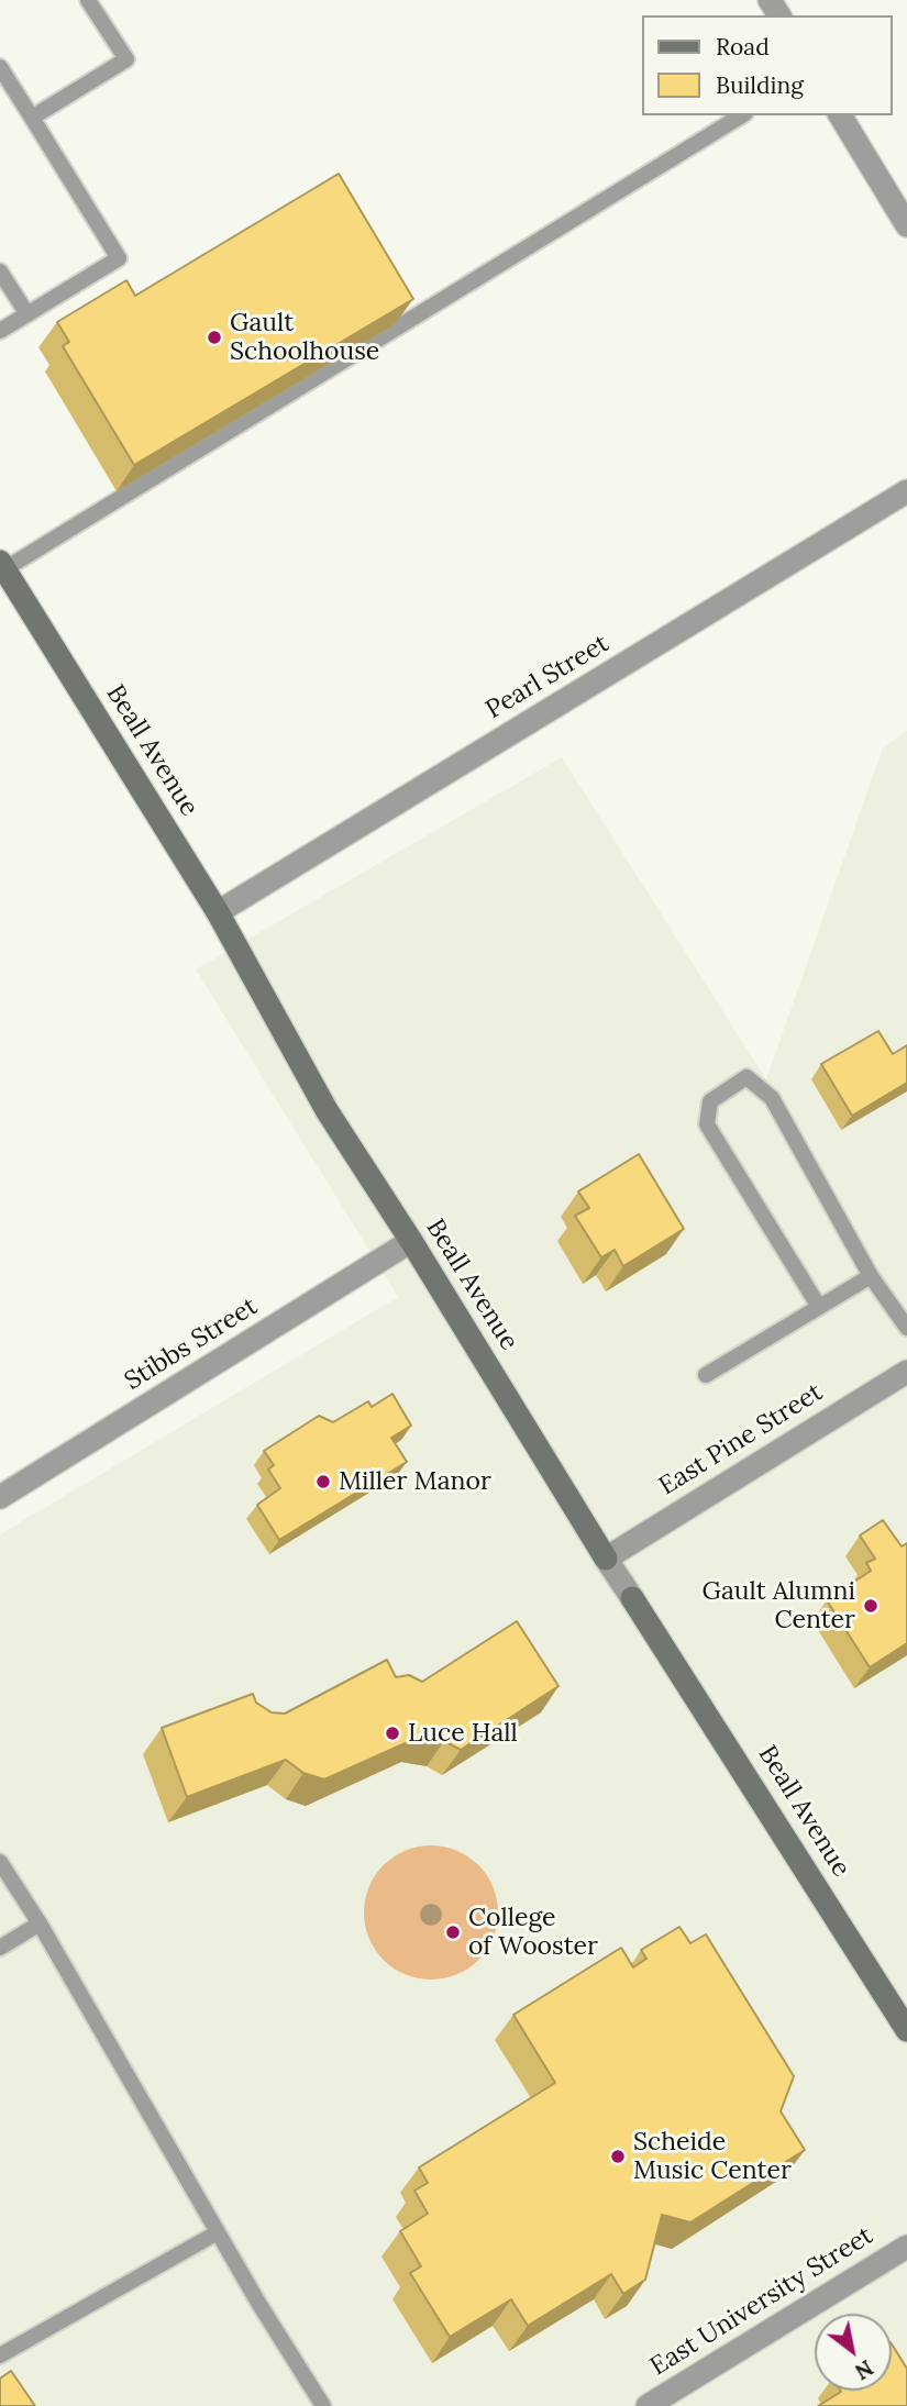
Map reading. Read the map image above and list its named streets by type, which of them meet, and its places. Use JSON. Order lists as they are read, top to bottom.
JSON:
{
  "streets": {
    "street": [
      "Pearl Street",
      "Beall Avenue",
      "Stibbs Street",
      "East Pine Street",
      "East University Street"
    ]
  },
  "crossings": [
    ["Pearl Street", "Beall Avenue"],
    ["Beall Avenue", "Stibbs Street"],
    ["Beall Avenue", "East Pine Street"]
  ],
  "places": [
    "Gault Schoolhouse",
    "Miller Manor",
    "Gault Alumni Center",
    "Luce Hall",
    "College of Wooster",
    "Scheide Music Center"
  ],
  "legend": ["Road", "Building"],
  "north": "bottom right"
}
